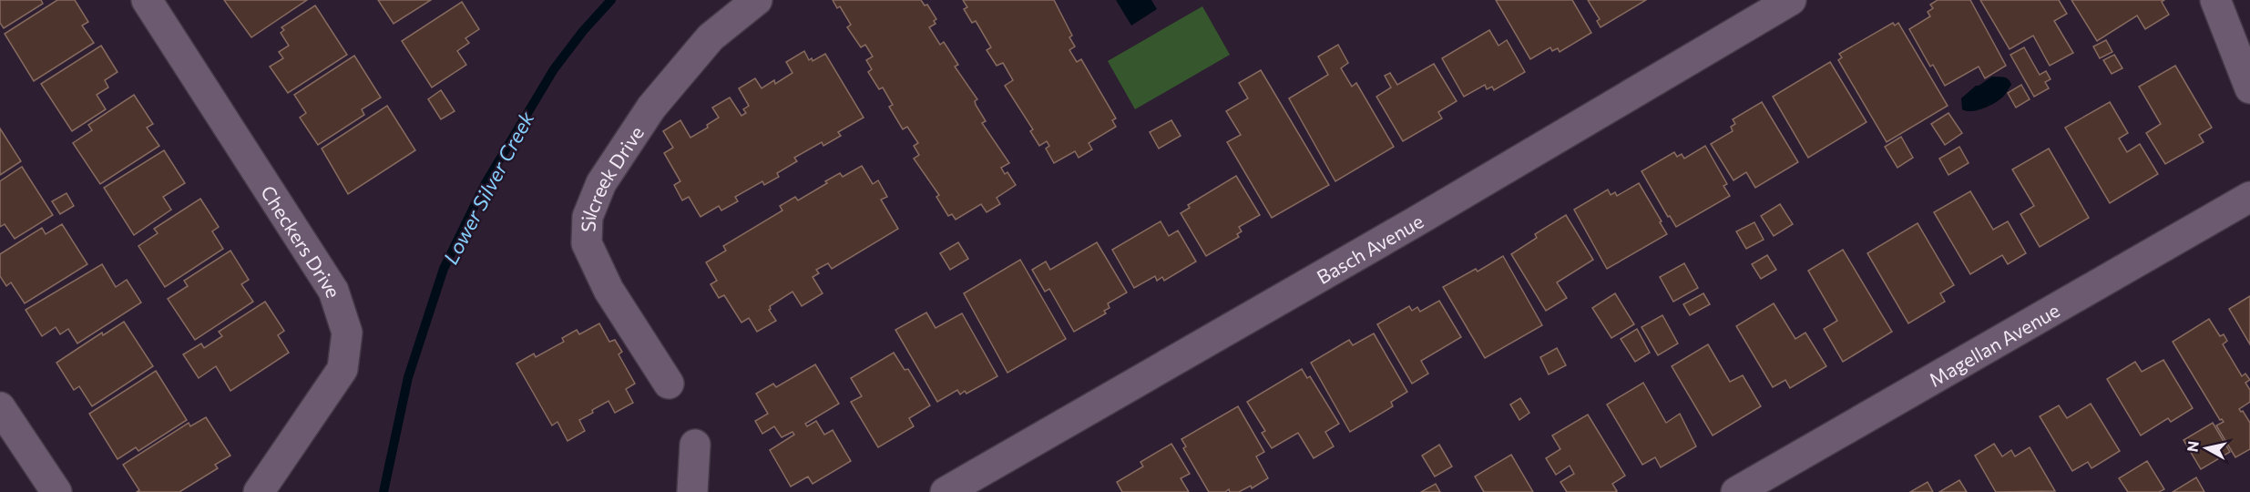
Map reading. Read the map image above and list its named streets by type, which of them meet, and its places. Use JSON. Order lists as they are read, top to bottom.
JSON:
{
  "streets": {
    "street": [
      "Silcreek Drive",
      "Checkers Drive",
      "Basch Avenue",
      "Magellan Avenue"
    ]
  },
  "water": ["Lower Silver Creek"],
  "north": "left"
}
